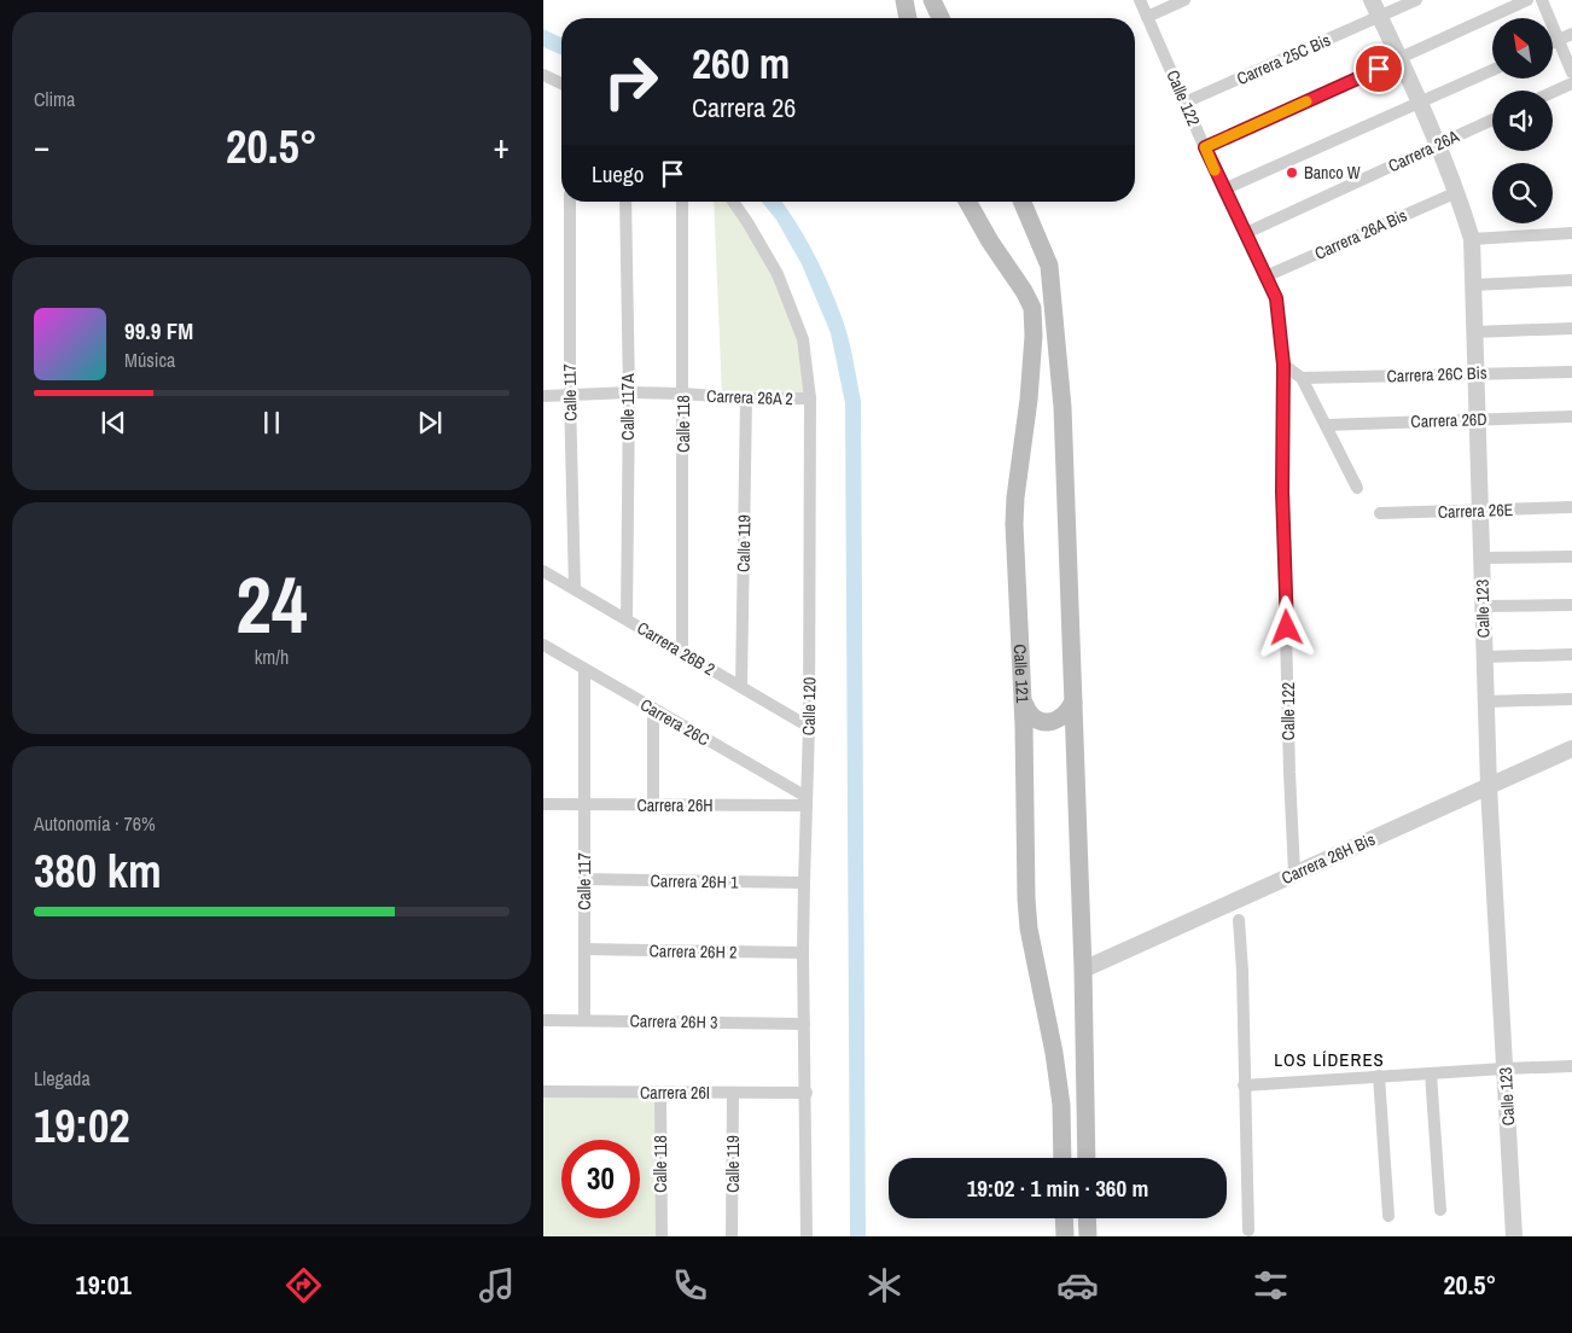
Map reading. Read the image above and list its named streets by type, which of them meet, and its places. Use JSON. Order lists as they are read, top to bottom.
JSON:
{
  "streets": {
    "main road": ["Calle 121"],
    "street": [
      "Carrera 25C Bis",
      "Calle 122",
      "Carrera 26A",
      "Carrera 26A Bis",
      "Carrera 26C Bis",
      "Calle 117",
      "Carrera 26A 2",
      "Calle 117A",
      "Carrera 26D",
      "Calle 118",
      "Carrera 26E",
      "Calle 119",
      "Calle 123",
      "Carrera 26B 2",
      "Calle 120",
      "Carrera 26C",
      "Carrera 26H",
      "Carrera 26H Bis",
      "Carrera 26H 1",
      "Carrera 26H 2",
      "Carrera 26H 3",
      "Carrera 26I"
    ]
  },
  "crossings": [
    ["Carrera 25C Bis", "Calle 122"],
    ["Carrera 25C Bis", "Calle 123"],
    ["Calle 122", "Carrera 26A"],
    ["Calle 122", "Carrera 26A Bis"],
    ["Calle 122", "Carrera 26H Bis"],
    ["Carrera 26A", "Calle 123"],
    ["Carrera 26A Bis", "Calle 123"],
    ["Carrera 26C Bis", "Calle 123"],
    ["Calle 117", "Carrera 26A 2"],
    ["Calle 117", "Carrera 26B 2"],
    ["Calle 117", "Carrera 26C"],
    ["Calle 117", "Carrera 26H"],
    ["Calle 117", "Carrera 26H 1"],
    ["Calle 117", "Carrera 26H 2"],
    ["Calle 117", "Carrera 26H 3"],
    ["Carrera 26A 2", "Calle 117A"],
    ["Carrera 26A 2", "Calle 118"],
    ["Carrera 26A 2", "Calle 119"],
    ["Carrera 26A 2", "Calle 120"],
    ["Calle 117A", "Carrera 26B 2"],
    ["Carrera 26D", "Calle 123"],
    ["Calle 118", "Carrera 26B 2"],
    ["Calle 118", "Carrera 26I"],
    ["Carrera 26E", "Calle 123"],
    ["Calle 119", "Carrera 26B 2"],
    ["Calle 119", "Carrera 26I"],
    ["Calle 123", "Carrera 26H Bis"],
    ["Carrera 26B 2", "Calle 120"],
    ["Calle 120", "Carrera 26C"],
    ["Calle 120", "Carrera 26H"],
    ["Calle 120", "Carrera 26H 1"],
    ["Calle 120", "Carrera 26H 2"],
    ["Calle 120", "Carrera 26H 3"],
    ["Calle 120", "Carrera 26I"],
    ["Carrera 26C", "Carrera 26H"]
  ],
  "districts": ["LOS LÍDERES"],
  "places": ["Banco W"],
  "north": "top left",
  "page": {
    "tile": [
      "Clima",
      ["24", "km/h"],
      ["Autonomía · 76%", "380 km"],
      ["Llegada", "19:02"]
    ],
    "turn": ["260 m", "Carrera 26"],
    "heat": ["−", "20.5°", "+"],
    "then": "Luego",
    "song": ["99.9 FM", "Música"],
    "limit": "30",
    "trip": "19:02 · 1 min · 360 m",
    "tabs": ["19:01", "20.5°"]
  }
}
